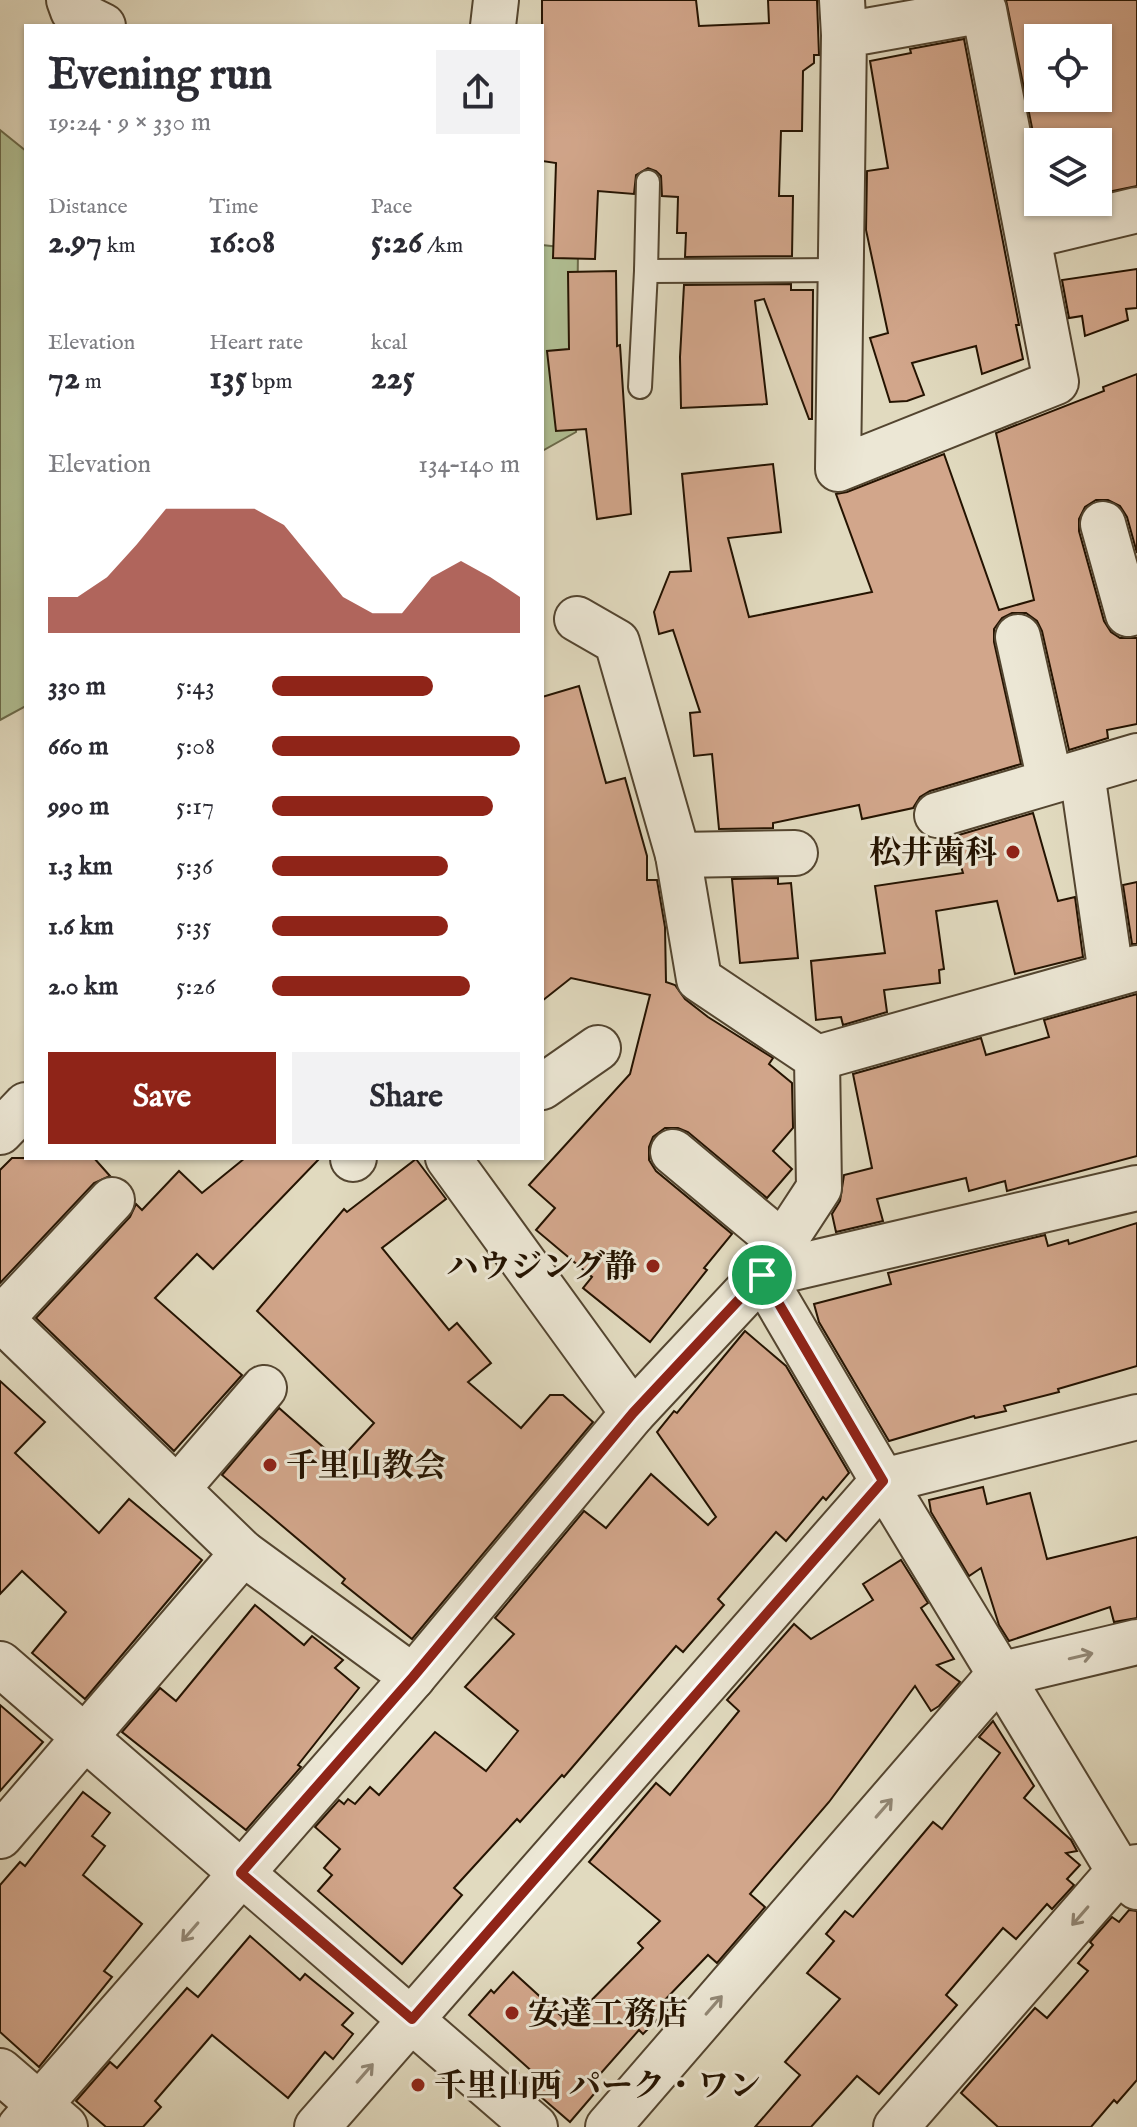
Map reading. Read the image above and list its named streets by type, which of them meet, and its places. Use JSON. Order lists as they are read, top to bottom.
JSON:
{
  "places": [
    "松井歯科",
    "ハウジング静",
    "千里山教会",
    "安達工務店",
    "千里山西 パーク・ワン"
  ],
  "page": {
    "heading": ["Evening run", "19:24 · 9 × 330 m"],
    "stats": [
      ["Distance", "2.97 km"],
      ["Time", "16:08"],
      ["Pace", "5:26 /km"],
      ["Elevation", "72 m"],
      ["Heart rate", "135 bpm"],
      ["kcal", "225"]
    ],
    "chart": ["Elevation", "134–140 m"],
    "list": [
      {
        "name": "330 m",
        "note": "5:43"
      },
      {
        "name": "660 m",
        "note": "5:08"
      },
      {
        "name": "990 m",
        "note": "5:17"
      },
      {
        "name": "1.3 km",
        "note": "5:36"
      },
      {
        "name": "1.6 km",
        "note": "5:35"
      },
      {
        "name": "2.0 km",
        "note": "5:26"
      }
    ],
    "buttons": ["Save", "Share"]
  }
}
